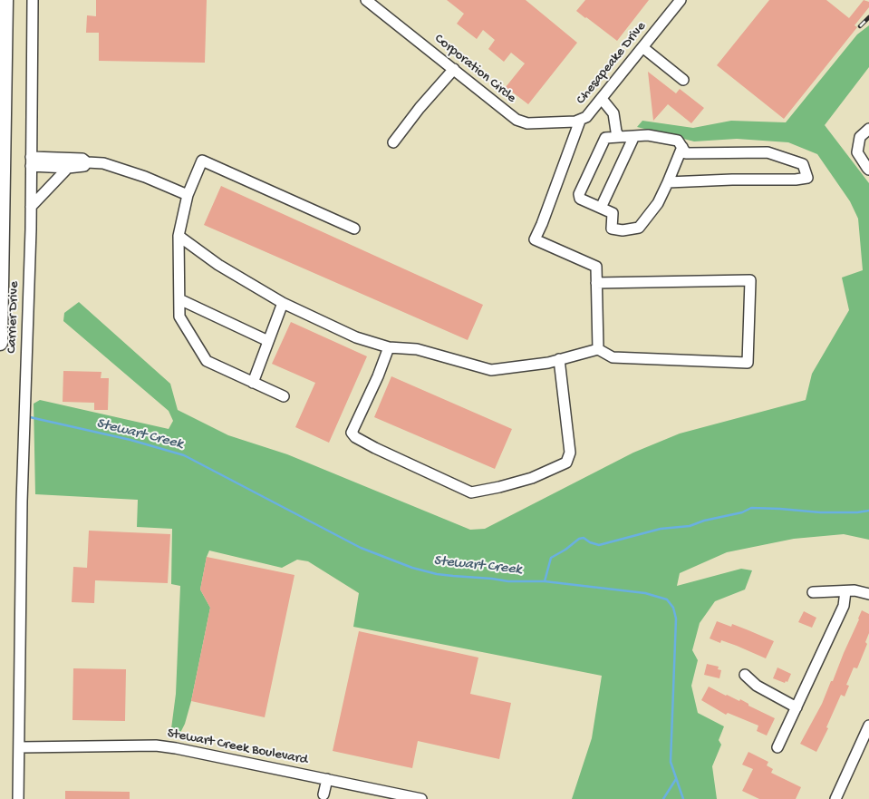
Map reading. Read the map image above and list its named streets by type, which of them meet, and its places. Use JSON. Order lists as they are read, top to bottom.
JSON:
{
  "streets": {
    "street": [
      "Chesapeake Drive",
      "Corporation Circle",
      "Carrier Drive",
      "Stewart Creek Boulevard"
    ]
  },
  "crossings": [
    ["Chesapeake Drive", "Corporation Circle"],
    ["Carrier Drive", "Stewart Creek Boulevard"]
  ],
  "water": ["Stewart Creek"]
}
